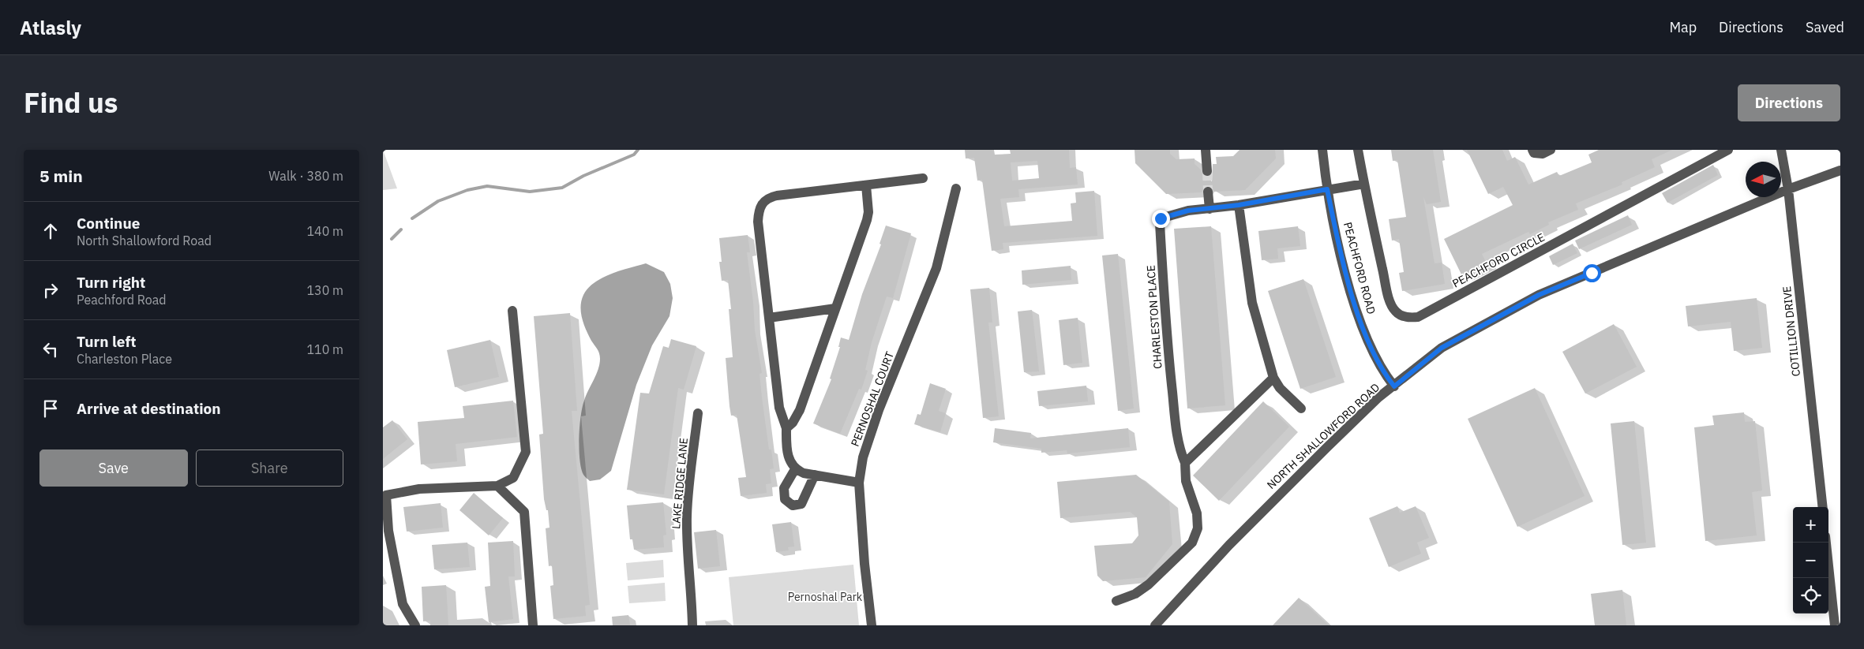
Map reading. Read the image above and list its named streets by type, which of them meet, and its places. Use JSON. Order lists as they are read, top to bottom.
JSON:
{
  "streets": {
    "street": [
      "PEACHFORD CIRCLE",
      "PEACHFORD ROAD",
      "CHARLESTON PLACE",
      "COTILLION DRIVE",
      "PERNOSHAL COURT",
      "NORTH SHALLOWFORD ROAD",
      "LAKE RIDGE LANE"
    ]
  },
  "crossings": [
    ["PEACHFORD ROAD", "CHARLESTON PLACE"],
    ["PEACHFORD ROAD", "NORTH SHALLOWFORD ROAD"],
    ["COTILLION DRIVE", "NORTH SHALLOWFORD ROAD"]
  ],
  "parks": ["Pernoshal Park"],
  "north": "left",
  "page": {
    "header": "Atlasly",
    "nav": ["Map", "Directions", "Saved"],
    "title": "Find us",
    "buttons": [
      "Directions",
      ["Save", "Share"]
    ],
    "heading": ["5 min", "Walk · 380 m"],
    "list": [
      ["Continue", "North Shallowford Road", "140 m"],
      ["Turn right", "Peachford Road", "130 m"],
      ["Turn left", "Charleston Place", "110 m"],
      "Arrive at destination"
    ],
    "map_buttons": ["+", "−"]
  }
}
